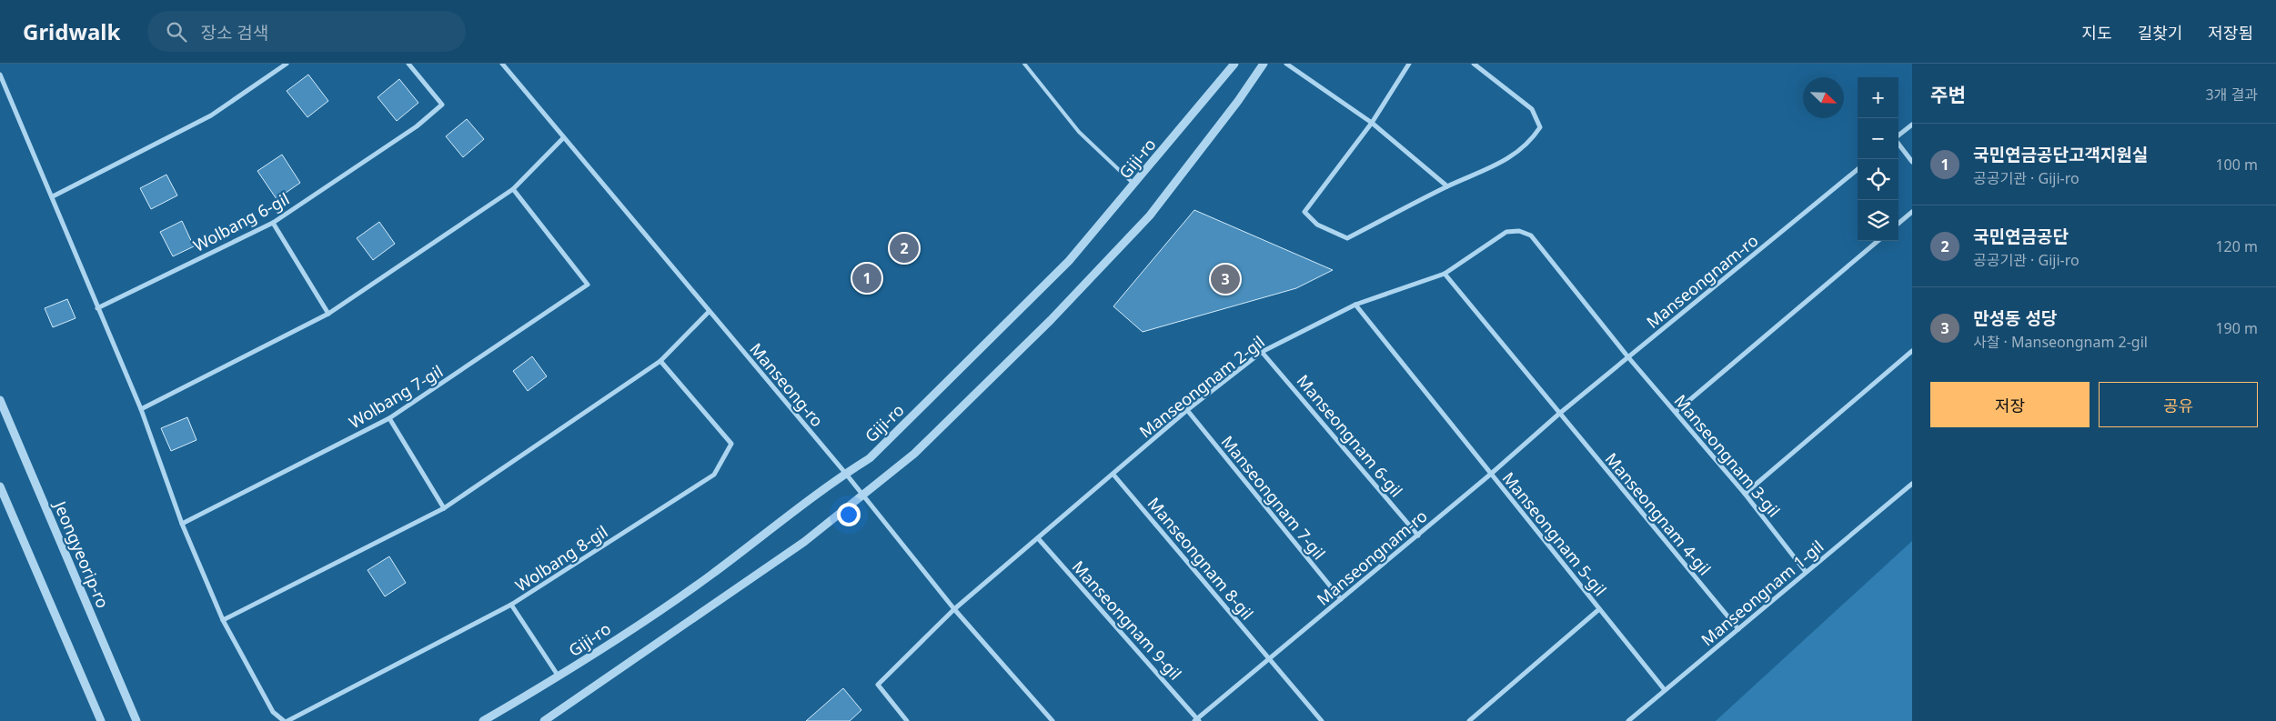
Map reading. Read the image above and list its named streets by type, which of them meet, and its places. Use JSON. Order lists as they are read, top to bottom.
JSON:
{
  "streets": {
    "street": [
      "Giji-ro",
      "Wolbang 6-gil",
      "Manseongnam-ro",
      "Manseong-ro",
      "Manseongnam 2-gil",
      "Wolbang 7-gil",
      "Manseongnam 6-gil",
      "Manseongnam 3-gil",
      "Manseongnam 7-gil",
      "Manseongnam 4-gil",
      "Manseongnam 5-gil",
      "Jeongyeorip-ro",
      "Wolbang 8-gil",
      "Manseongnam 8-gil",
      "Manseongnam 1-gil",
      "Manseongnam 9-gil"
    ]
  },
  "crossings": [
    ["Giji-ro", "Manseong-ro"],
    ["Manseongnam-ro", "Manseongnam 2-gil"],
    ["Manseongnam-ro", "Manseongnam 6-gil"],
    ["Manseongnam-ro", "Manseongnam 3-gil"],
    ["Manseongnam-ro", "Manseongnam 7-gil"],
    ["Manseongnam-ro", "Manseongnam 4-gil"],
    ["Manseongnam-ro", "Manseongnam 5-gil"],
    ["Manseongnam-ro", "Manseongnam 8-gil"],
    ["Manseongnam-ro", "Manseongnam 9-gil"],
    ["Manseong-ro", "Manseongnam 2-gil"],
    ["Manseongnam 2-gil", "Manseongnam 6-gil"],
    ["Manseongnam 2-gil", "Manseongnam 3-gil"],
    ["Manseongnam 2-gil", "Manseongnam 7-gil"],
    ["Manseongnam 2-gil", "Manseongnam 8-gil"],
    ["Manseongnam 2-gil", "Manseongnam 9-gil"],
    ["Manseongnam 3-gil", "Manseongnam 1-gil"],
    ["Manseongnam 4-gil", "Manseongnam 1-gil"],
    ["Manseongnam 5-gil", "Manseongnam 1-gil"]
  ],
  "north": "bottom right",
  "page": {
    "header": "Gridwalk",
    "search": "장소 검색",
    "nav": ["지도", "길찾기", "저장됨"],
    "heading": ["주변", "3개 결과"],
    "map_buttons": ["+", "−"],
    "list": [
      {
        "mark": "1",
        "name": "국민연금공단고객지원실",
        "note": "공공기관 · Giji-ro",
        "value": "100 m"
      },
      {
        "mark": "2",
        "name": "국민연금공단",
        "note": "공공기관 · Giji-ro",
        "value": "120 m"
      },
      {
        "mark": "3",
        "name": "만성동 성당",
        "note": "사찰 · Manseongnam 2-gil",
        "value": "190 m"
      }
    ],
    "pins": ["2", "1", "3"],
    "buttons": ["저장", "공유"]
  }
}
